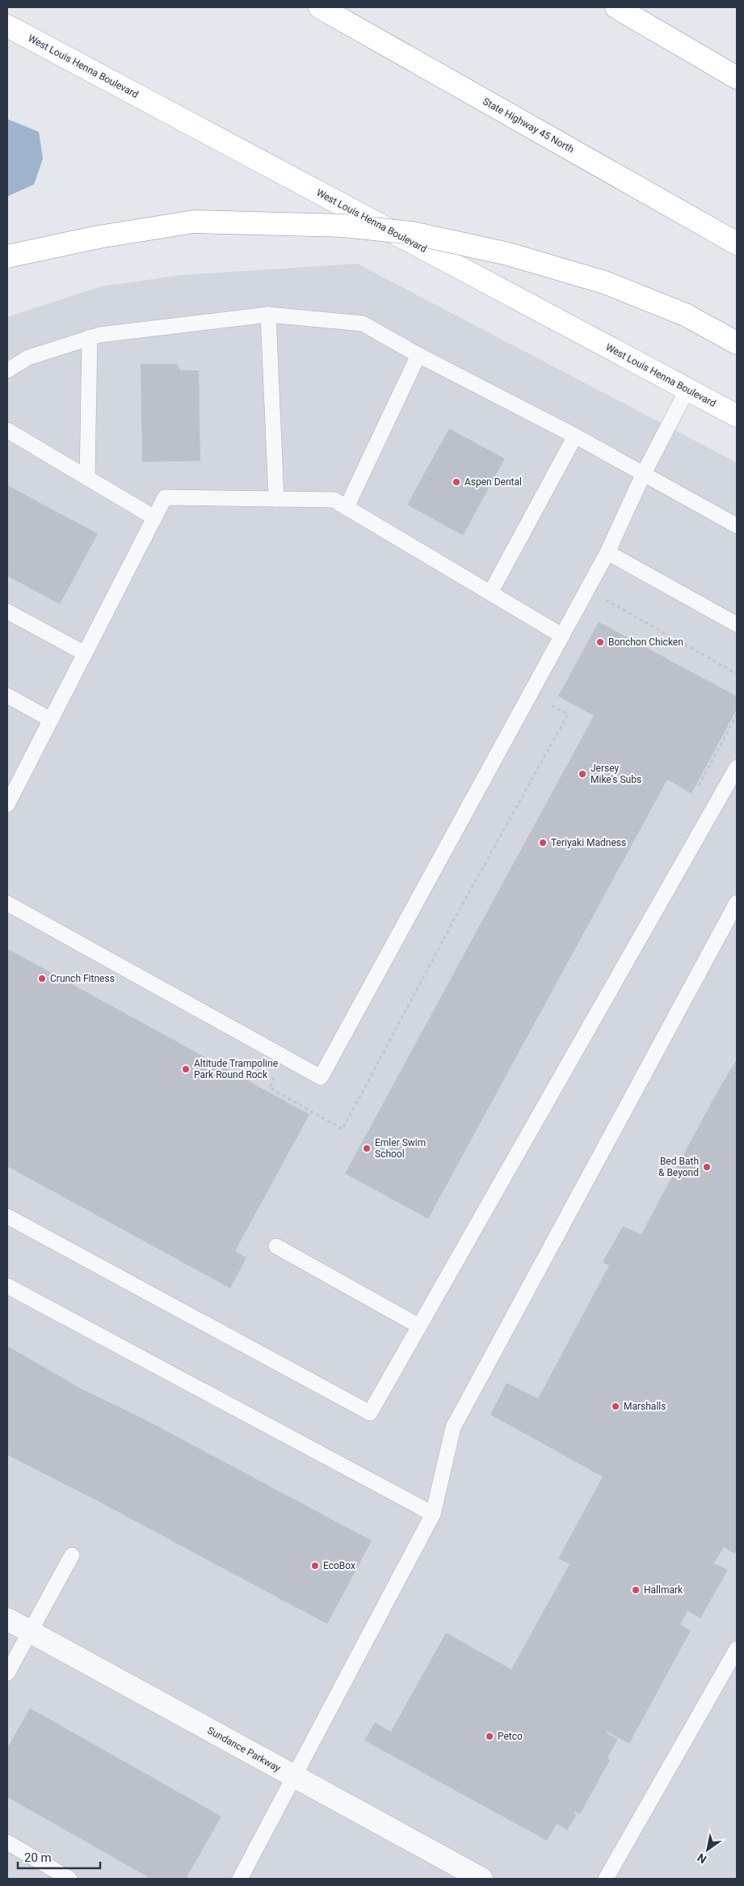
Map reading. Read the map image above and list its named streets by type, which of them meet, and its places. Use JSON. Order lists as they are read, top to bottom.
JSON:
{
  "streets": {
    "main road": ["West Louis Henna Boulevard", "State Highway 45 North"],
    "street": ["Sundance Parkway"]
  },
  "places": [
    "Aspen Dental",
    "Bonchon Chicken",
    "Jersey Mike's Subs",
    "Teriyaki Madness",
    "Crunch Fitness",
    "Altitude Trampoline Park Round Rock",
    "Emler Swim School",
    "Bed Bath & Beyond",
    "Marshalls",
    "EcoBox",
    "Hallmark",
    "Petco"
  ],
  "scale_bar": "20 m",
  "north": "bottom left"
}
